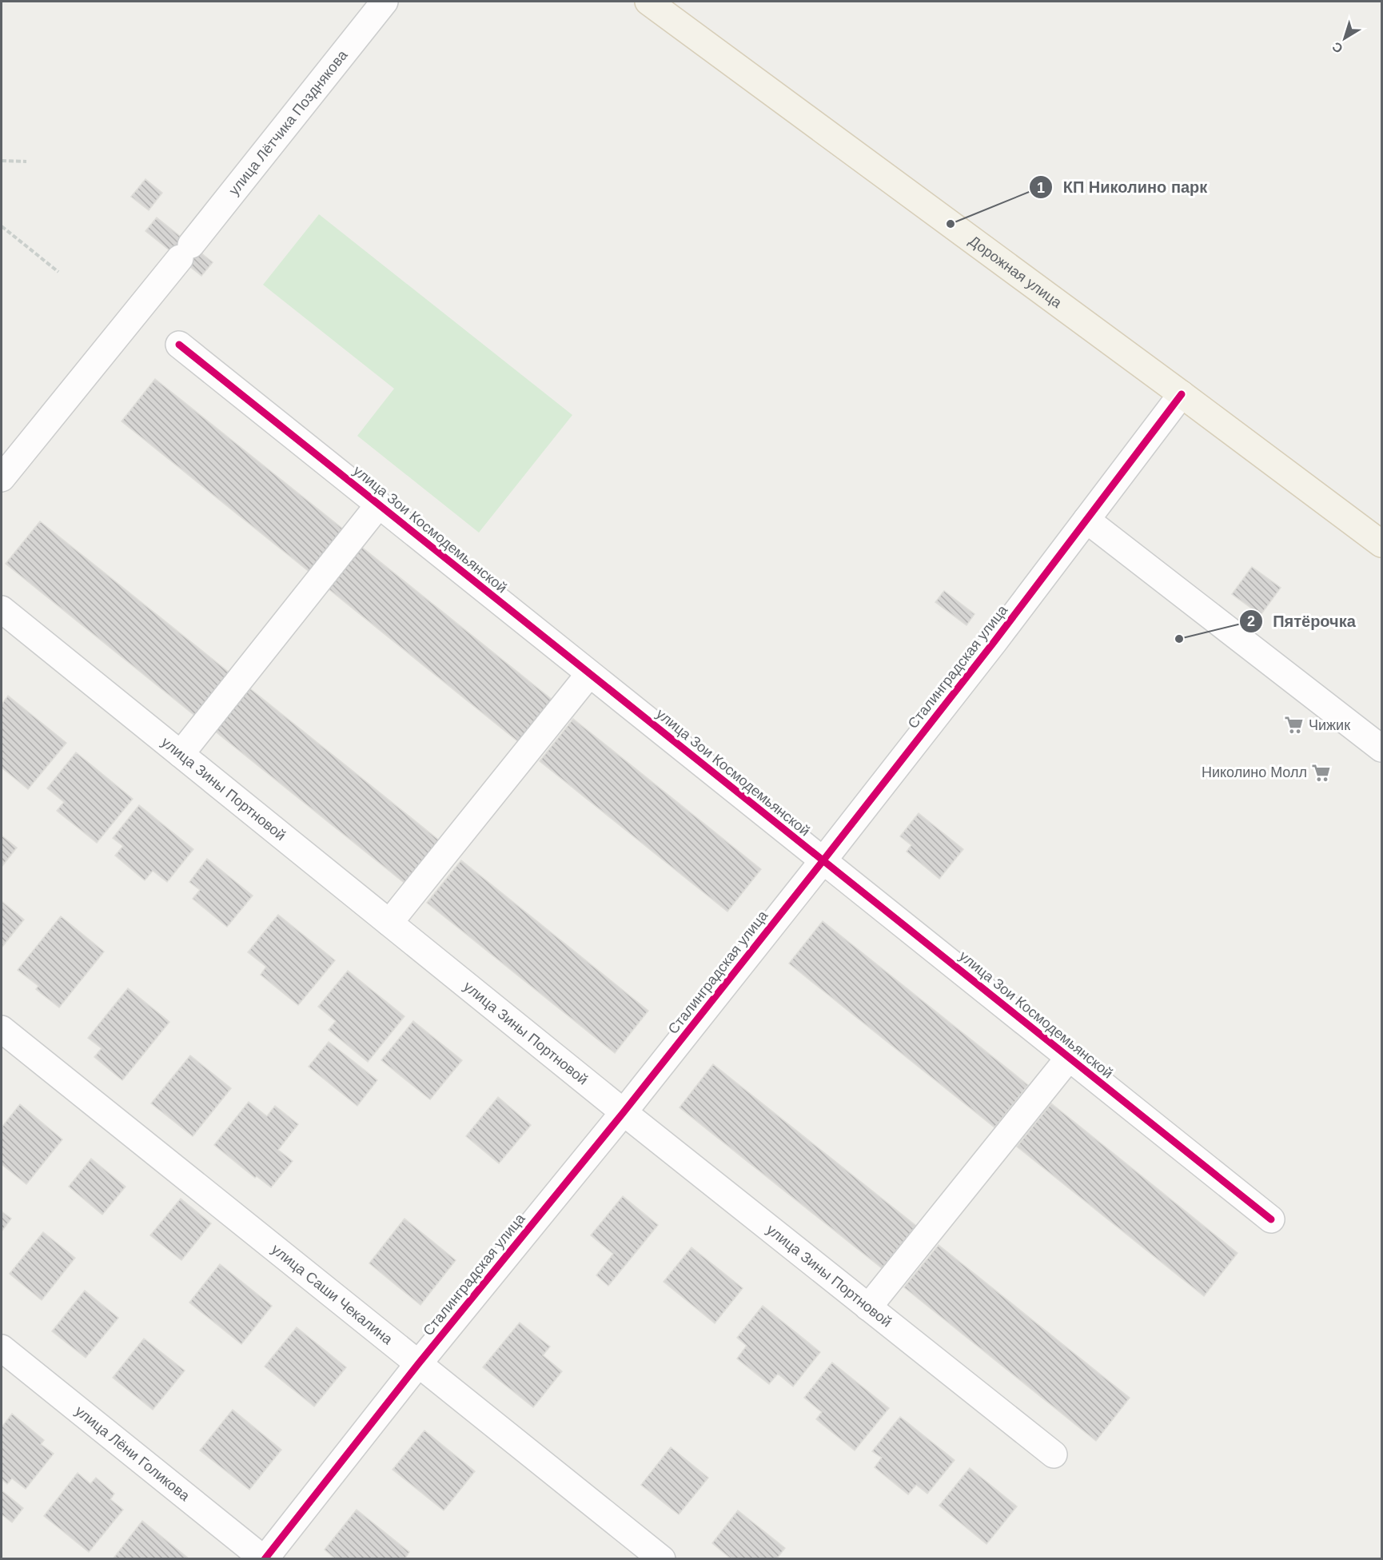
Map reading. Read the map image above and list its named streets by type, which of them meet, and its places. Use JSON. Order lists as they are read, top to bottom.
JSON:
{
  "streets": {
    "main road": ["Дорожная улица"],
    "street": [
      "улица Лётчика Позднякова",
      "улица Зои Космодемьянской",
      "Сталинградская улица",
      "улица Зины Портновой",
      "улица Саши Чекалина",
      "улица Лёни Голикова"
    ]
  },
  "crossings": [
    ["Дорожная улица", "Сталинградская улица"],
    ["улица Зои Космодемьянской", "Сталинградская улица"],
    ["Сталинградская улица", "улица Зины Портновой"],
    ["Сталинградская улица", "улица Саши Чекалина"],
    ["Сталинградская улица", "улица Лёни Голикова"]
  ],
  "places": {
    "other": ["КП Николино парк", "Пятёрочка"],
    "supermarket": ["Чижик", "Николино Молл"]
  },
  "north": "bottom left"
}
